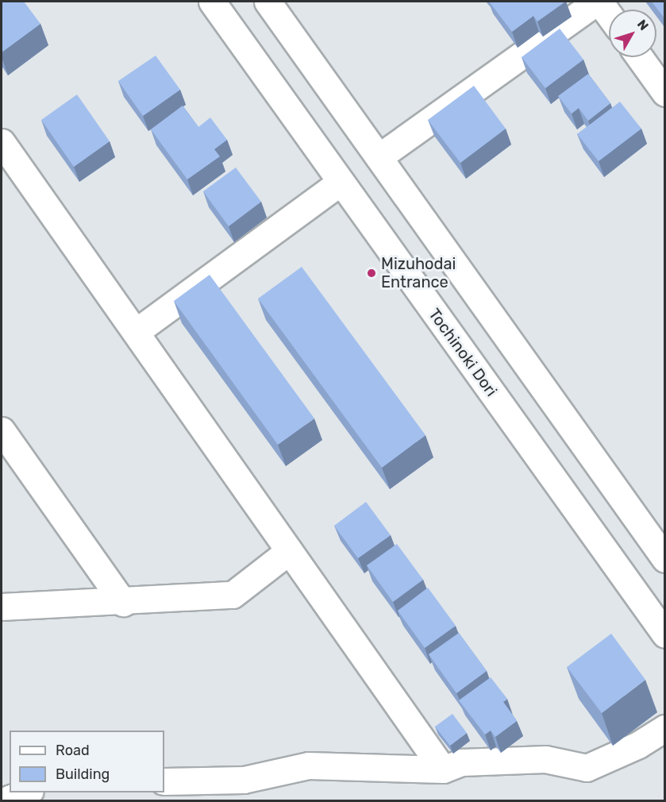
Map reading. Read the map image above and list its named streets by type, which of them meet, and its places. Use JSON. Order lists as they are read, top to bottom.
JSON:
{
  "streets": {
    "street": ["Tochinoki Dori"]
  },
  "places": ["Mizuhodai Entrance"],
  "legend": ["Road", "Building"],
  "north": "top right"
}
